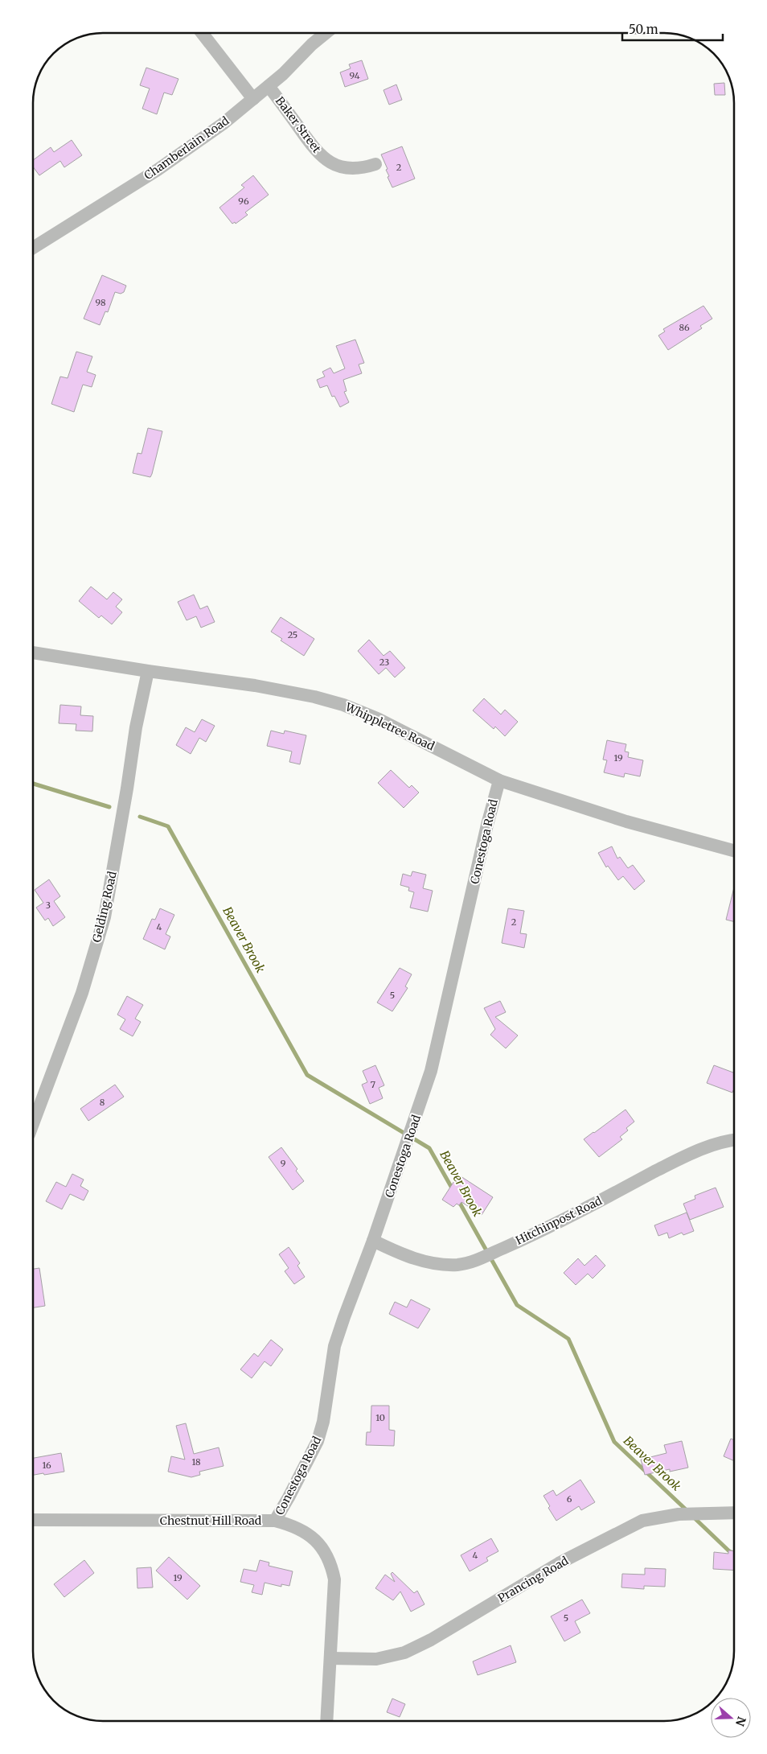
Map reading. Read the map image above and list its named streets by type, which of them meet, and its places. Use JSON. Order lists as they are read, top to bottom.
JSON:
{
  "streets": {
    "street": [
      "Baker Street",
      "Chamberlain Road",
      "Whippletree Road",
      "Conestoga Road",
      "Gelding Road",
      "Hitchinpost Road",
      "Chestnut Hill Road",
      "Prancing Road"
    ]
  },
  "crossings": [
    ["Baker Street", "Chamberlain Road"],
    ["Whippletree Road", "Conestoga Road"],
    ["Whippletree Road", "Gelding Road"],
    ["Conestoga Road", "Hitchinpost Road"],
    ["Conestoga Road", "Chestnut Hill Road"],
    ["Chestnut Hill Road", "Prancing Road"]
  ],
  "water": ["Beaver Brook"],
  "house_numbers": [
    "94",
    "2",
    "96",
    "98",
    "86",
    "25",
    "23",
    "19",
    "3",
    "2",
    "4",
    "5",
    "7",
    "8",
    "9",
    "10",
    "18",
    "16",
    "6",
    "4",
    "19",
    "5"
  ],
  "scale_bar": "50 m",
  "north": "right"
}
